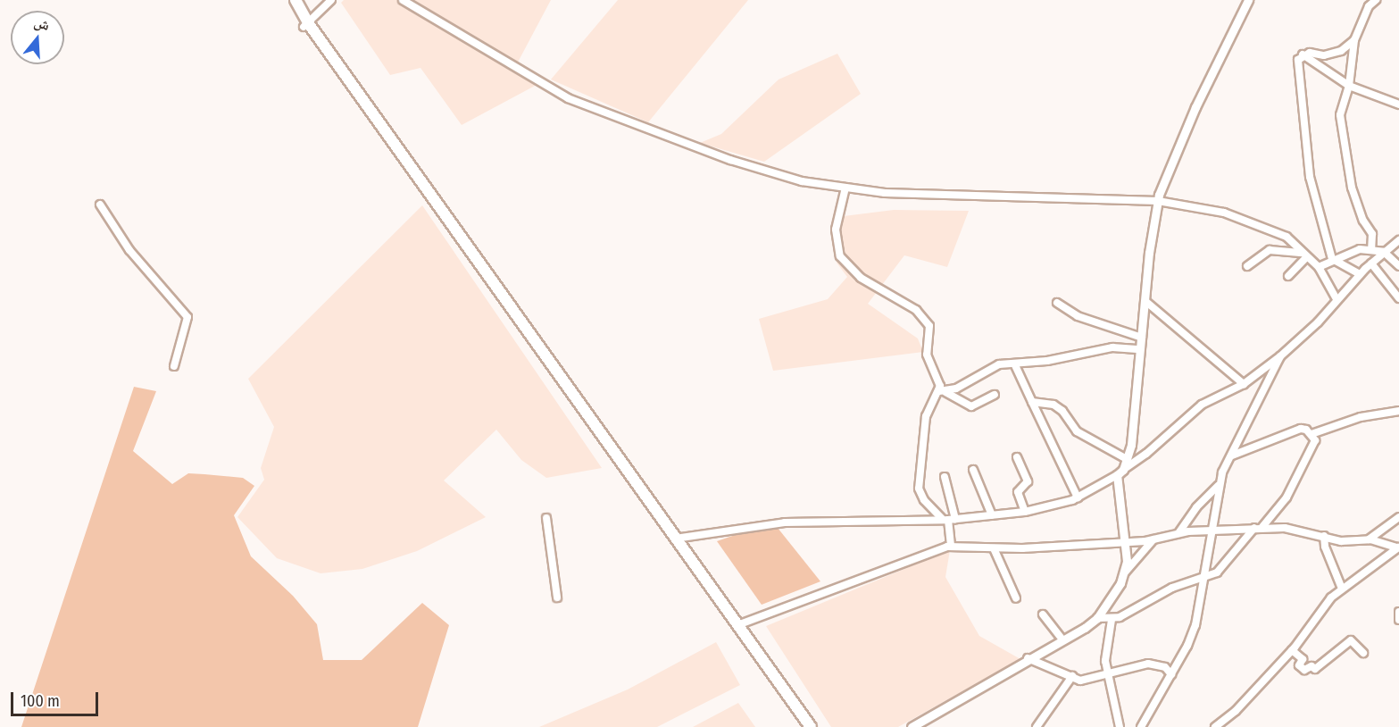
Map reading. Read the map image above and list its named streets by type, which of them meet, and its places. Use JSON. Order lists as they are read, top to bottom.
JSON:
{
  "scale_bar": "100 m",
  "north": "top"
}
